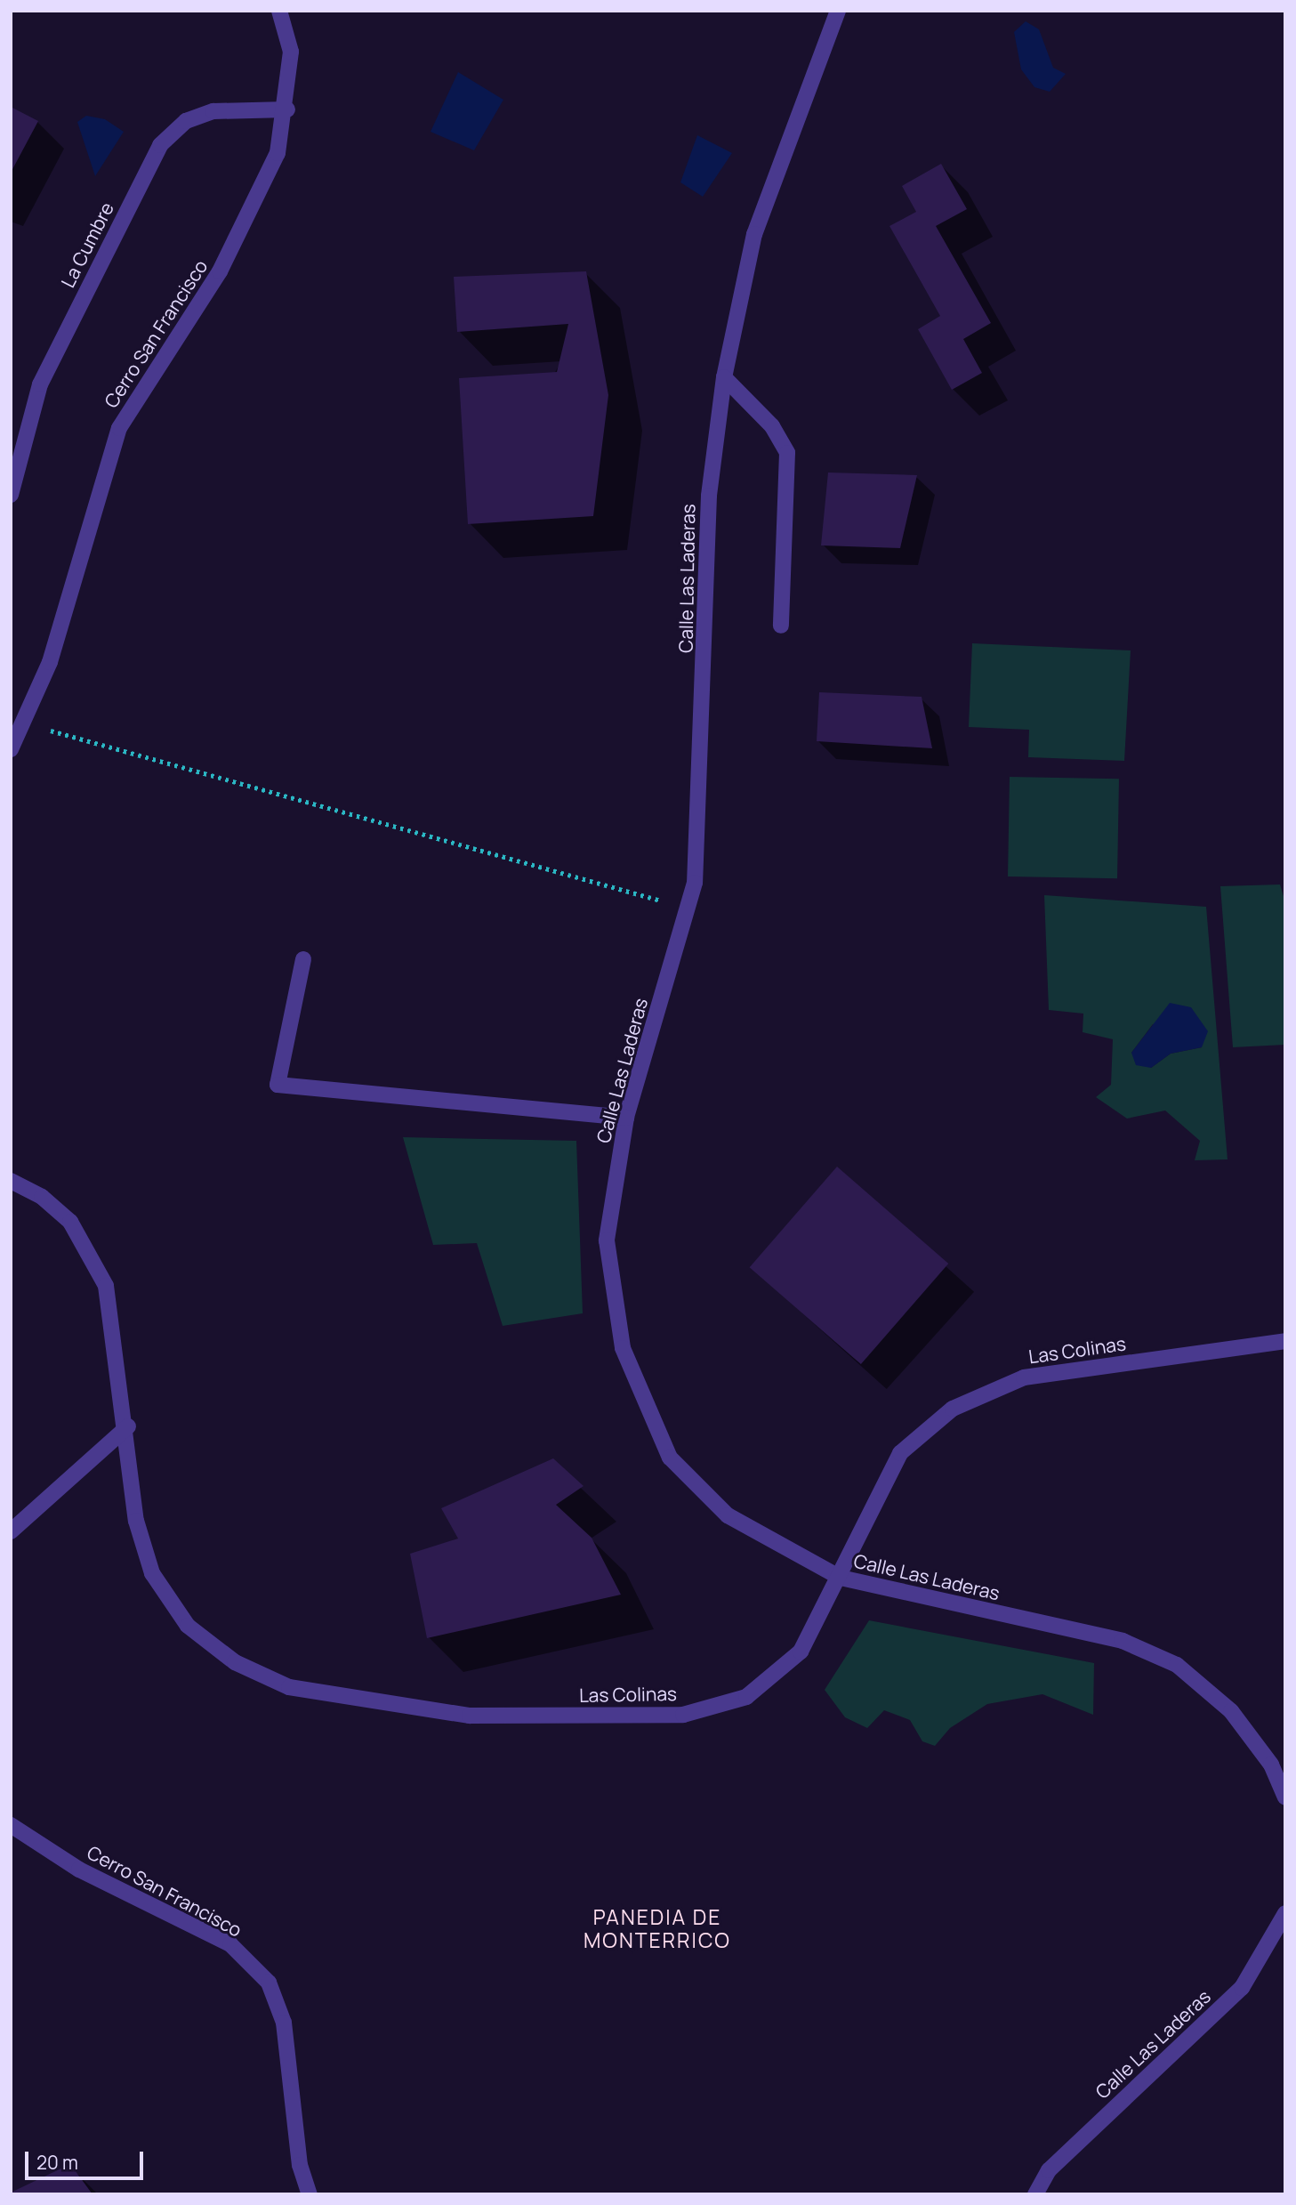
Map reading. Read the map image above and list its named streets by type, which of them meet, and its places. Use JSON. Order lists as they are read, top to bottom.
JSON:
{
  "streets": {
    "street": [
      "La Cumbre",
      "Cerro San Francisco",
      "Calle Las Laderas",
      "Las Colinas"
    ]
  },
  "crossings": [
    ["La Cumbre", "Cerro San Francisco"],
    ["Calle Las Laderas", "Las Colinas"]
  ],
  "districts": ["PANEDIA DE MONTERRICO"],
  "scale_bar": "20 m"
}
